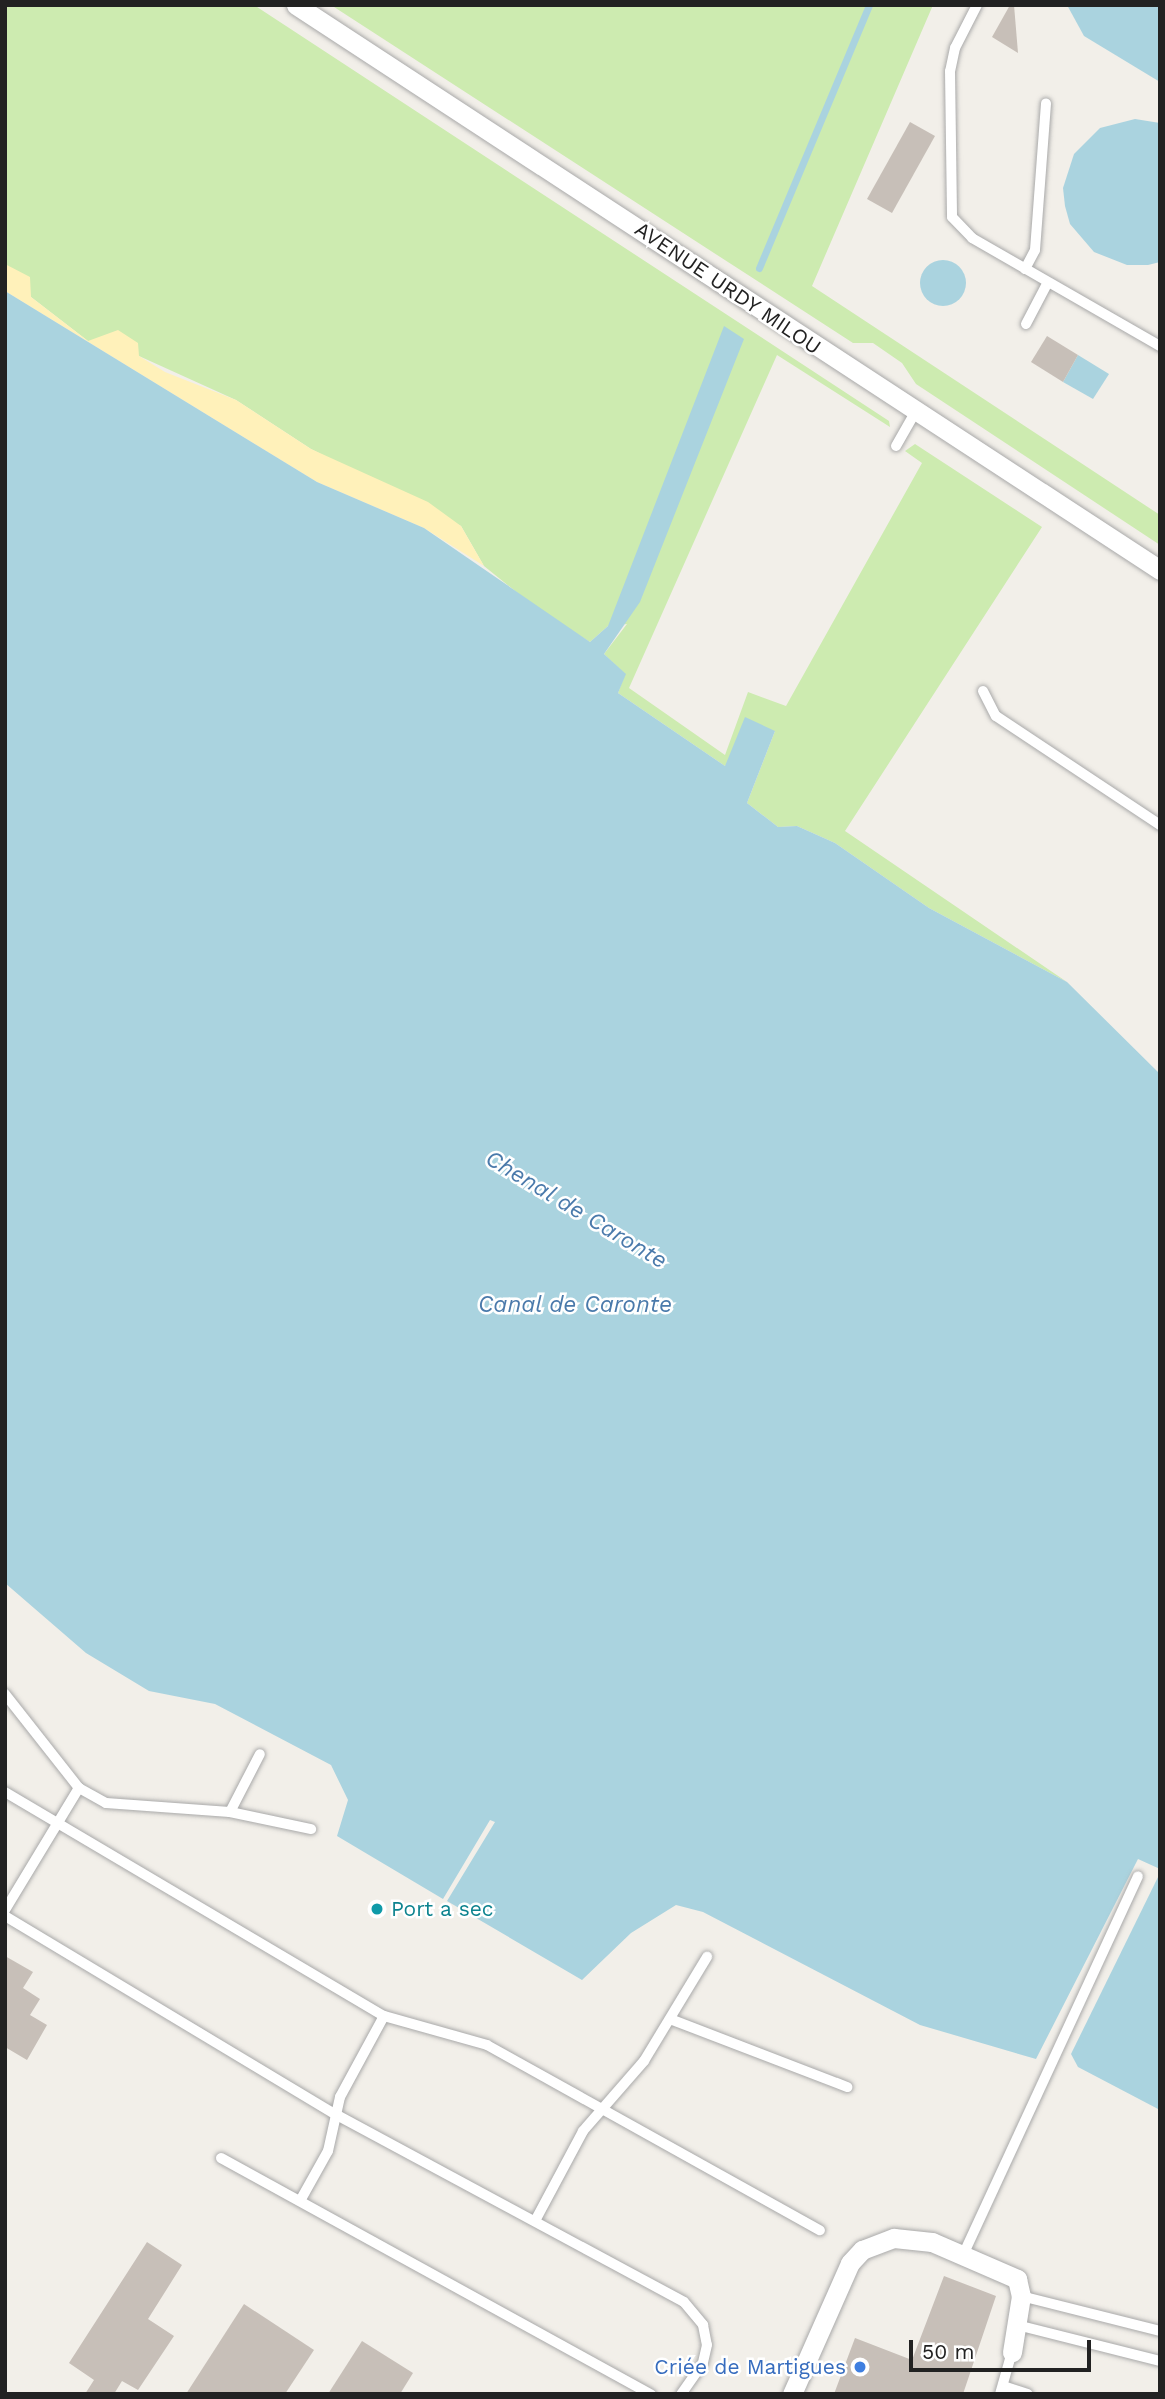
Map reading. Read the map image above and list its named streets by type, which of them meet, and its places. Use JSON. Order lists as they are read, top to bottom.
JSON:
{
  "streets": {
    "street": ["AVENUE URDY MILOU"]
  },
  "water": ["Chenal de Caronte", "Canal de Caronte"],
  "places": ["Port a sec", "Criée de Martigues"],
  "scale_bar": "50 m"
}
